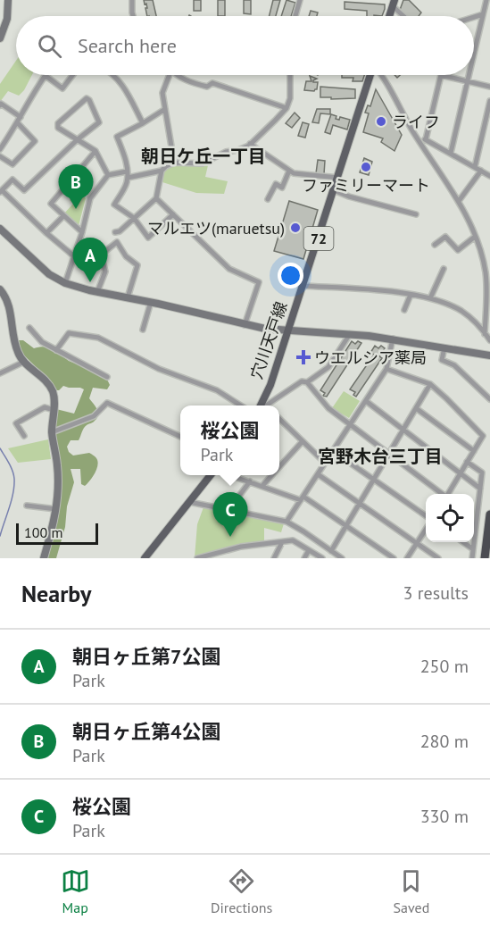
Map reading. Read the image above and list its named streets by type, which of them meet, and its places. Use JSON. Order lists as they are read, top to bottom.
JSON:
{
  "streets": {
    "main road": ["72", "穴川天戸線"]
  },
  "districts": ["朝日ケ丘一丁目", "宮野木台三丁目"],
  "places": {
    "other": ["ライフ", "ファミリーマート", "マルエツ(maruetsu)"],
    "health": ["ウエルシア薬局"]
  },
  "scale_bar": "100 m",
  "page": {
    "search": "Search here",
    "pins": ["B", "A", "C"],
    "popup": ["桜公園", "Park"],
    "scale": "100 m",
    "heading": ["Nearby", "3 results"],
    "list": [
      {
        "mark": "A",
        "name": "朝日ヶ丘第7公園",
        "note": "Park",
        "value": "250 m"
      },
      {
        "mark": "B",
        "name": "朝日ヶ丘第4公園",
        "note": "Park",
        "value": "280 m"
      },
      {
        "mark": "C",
        "name": "桜公園",
        "note": "Park",
        "value": "330 m"
      }
    ],
    "nav": ["Map", "Directions", "Saved"]
  }
}
